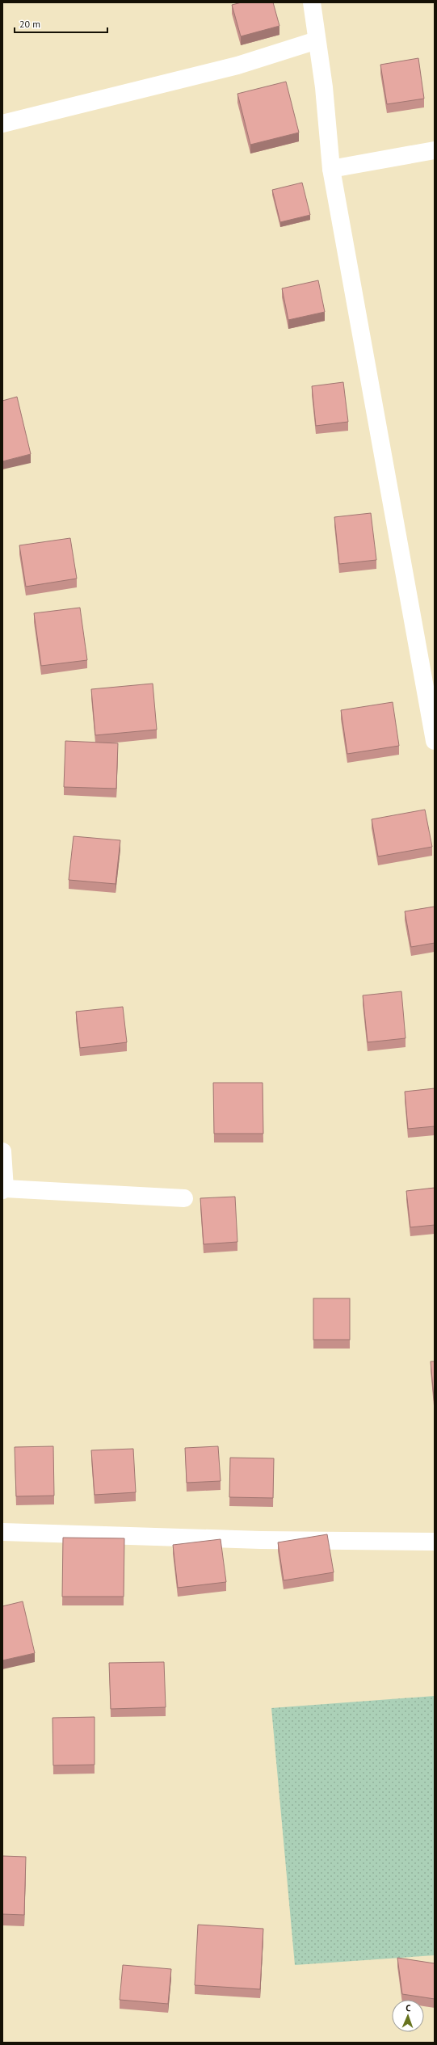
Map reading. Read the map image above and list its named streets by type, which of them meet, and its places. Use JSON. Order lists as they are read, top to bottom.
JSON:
{
  "scale_bar": "20 m",
  "north": "top"
}
